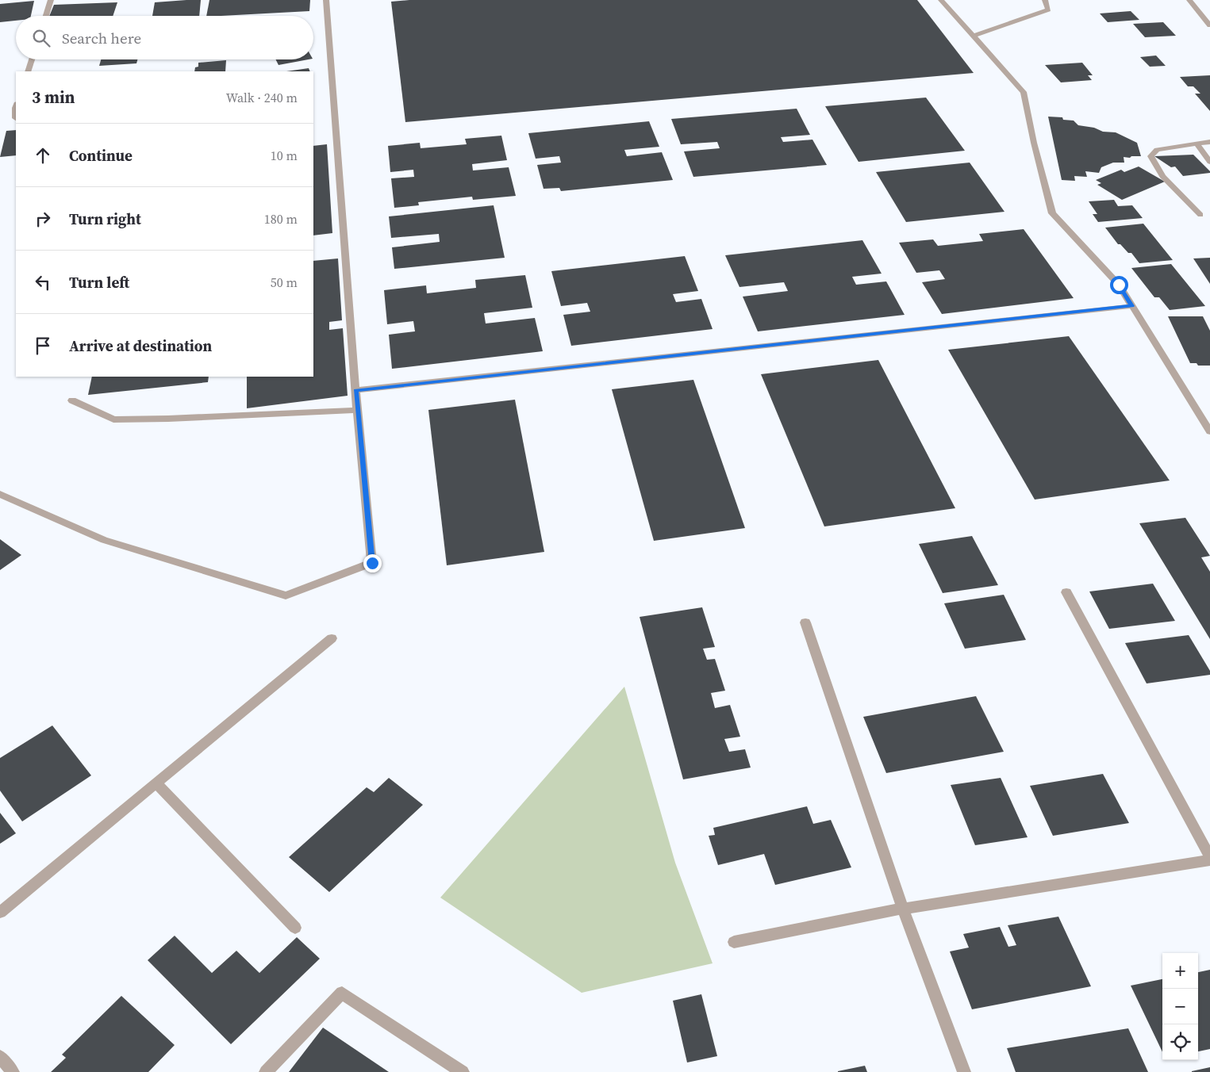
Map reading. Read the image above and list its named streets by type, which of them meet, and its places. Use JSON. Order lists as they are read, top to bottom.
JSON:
{
  "page": {
    "search": "Search here",
    "heading": ["3 min", "Walk · 240 m"],
    "list": [
      ["Continue", "10 m"],
      ["Turn right", "180 m"],
      ["Turn left", "50 m"],
      "Arrive at destination"
    ],
    "map_buttons": ["+", "−"]
  }
}
